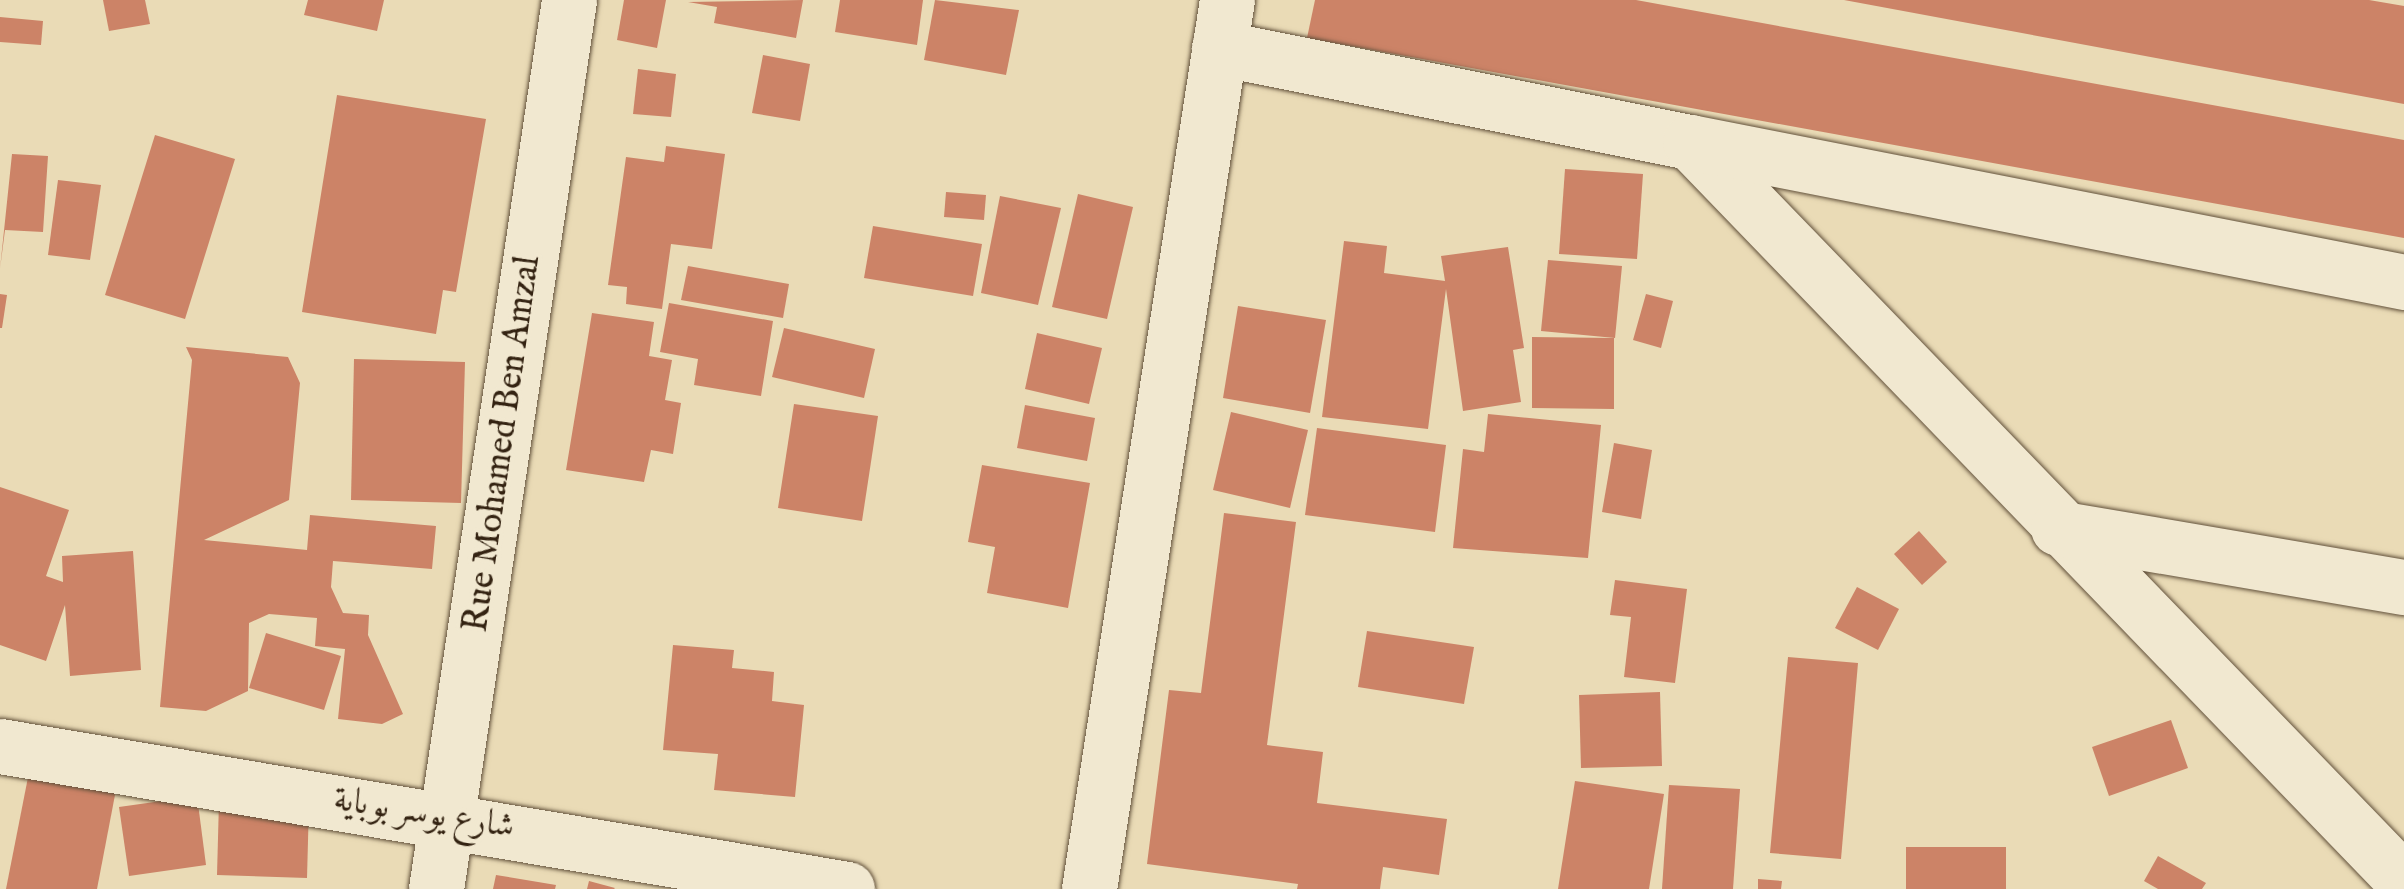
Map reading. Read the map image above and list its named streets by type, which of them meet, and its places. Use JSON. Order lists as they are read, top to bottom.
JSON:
{
  "streets": {
    "street": ["Rue Mohamed Ben Amzal", "شارع يوسر بوباية"]
  },
  "crossings": [
    ["Rue Mohamed Ben Amzal", "شارع يوسر بوباية"]
  ]
}
